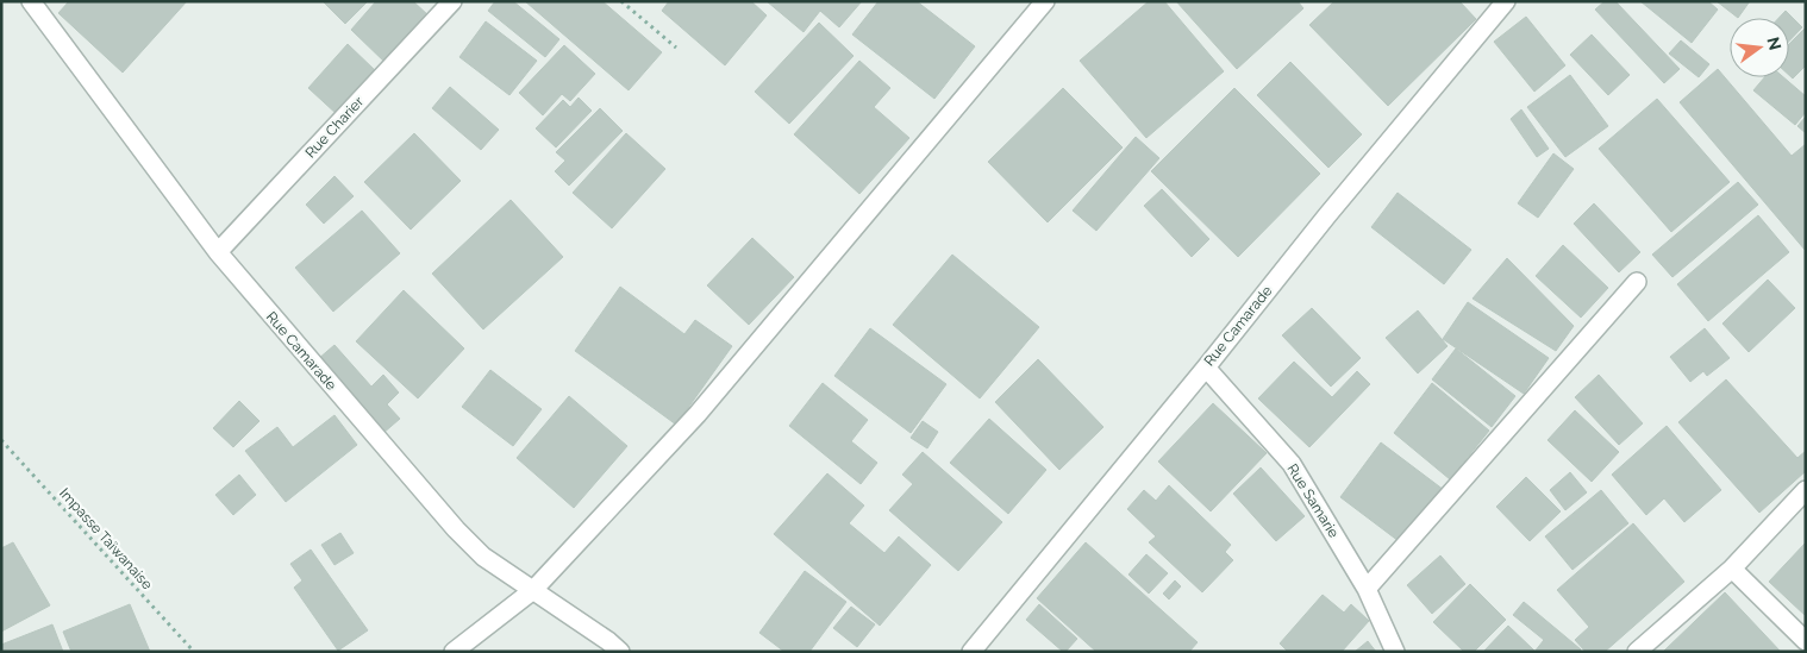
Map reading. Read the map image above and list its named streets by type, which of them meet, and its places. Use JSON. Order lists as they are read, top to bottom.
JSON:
{
  "streets": {
    "street": ["Rue Charier", "Rue Camarade", "Rue Samarie"],
    "path": ["Impasse Taïwanaise"]
  },
  "crossings": [
    ["Rue Charier", "Rue Camarade"],
    ["Rue Camarade", "Rue Samarie"]
  ],
  "north": "right"
}
